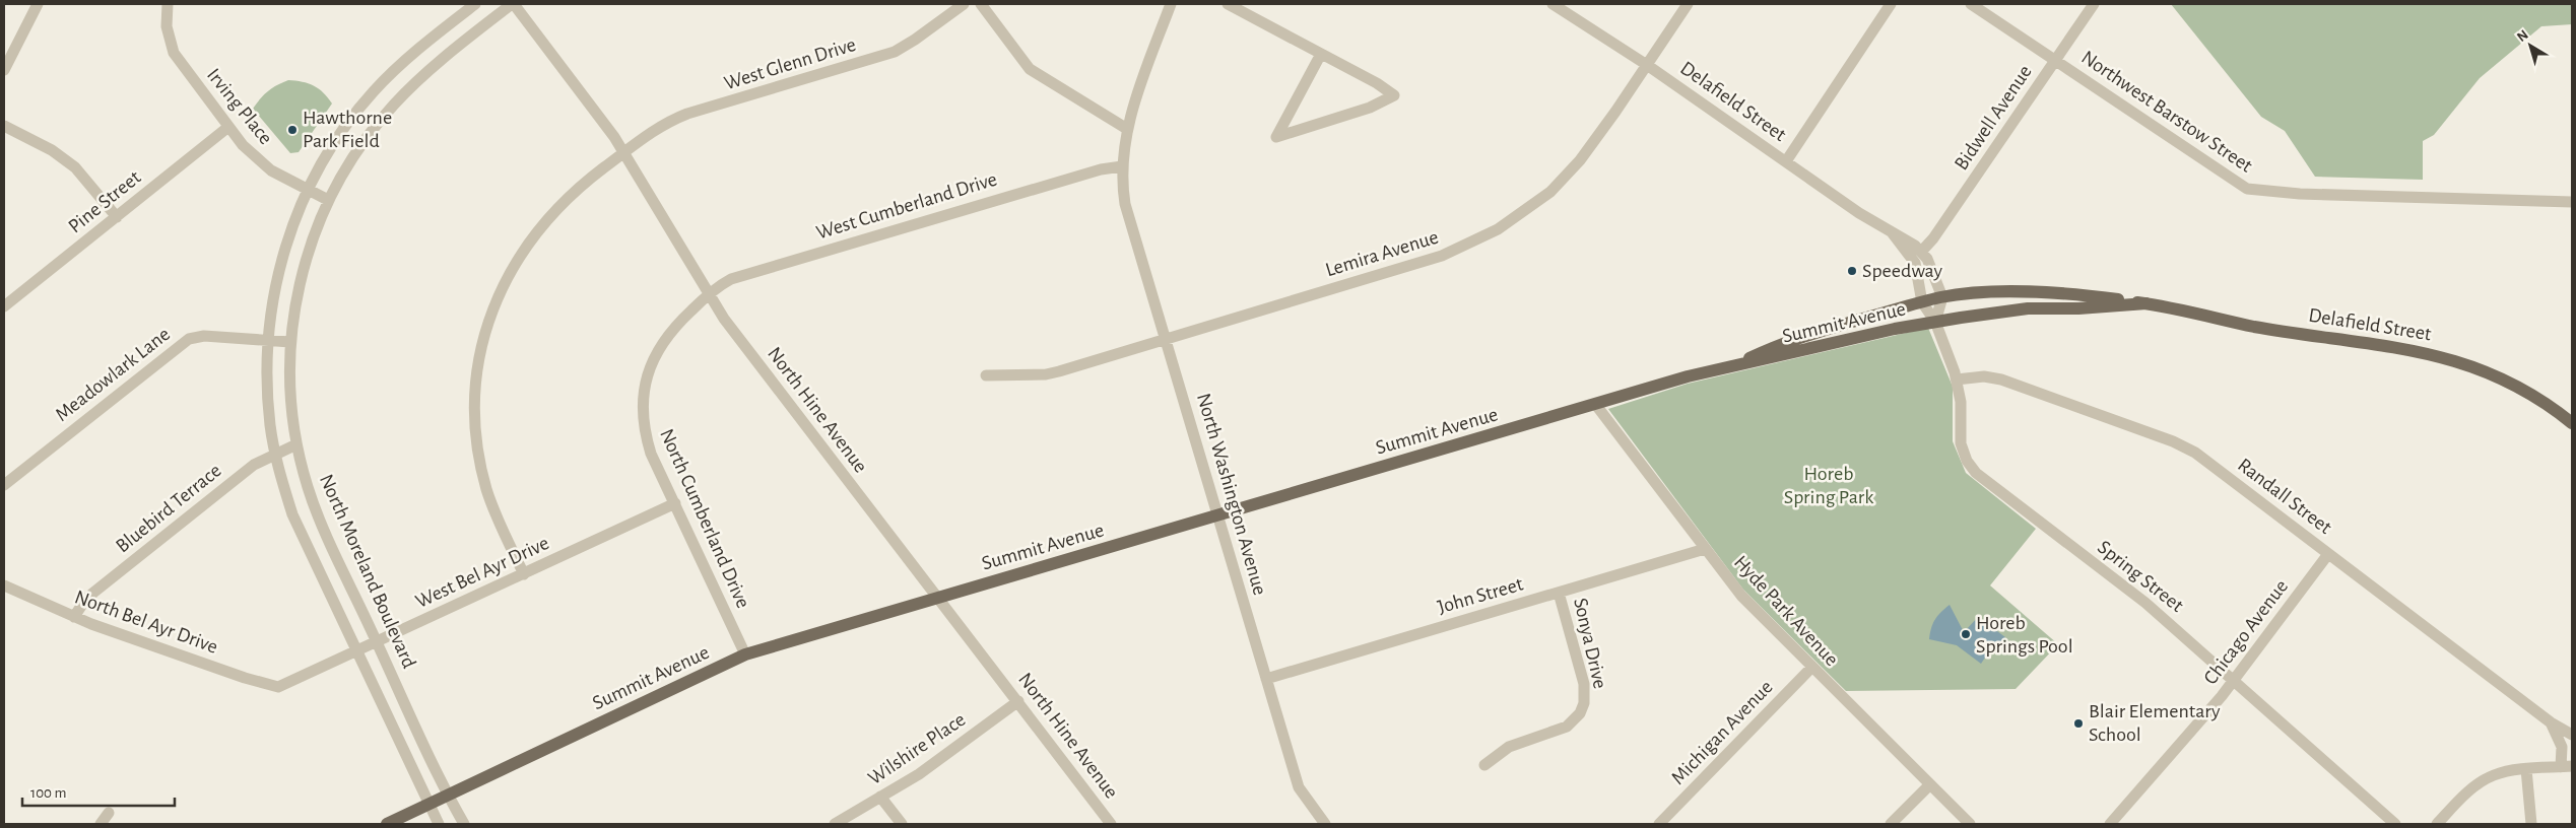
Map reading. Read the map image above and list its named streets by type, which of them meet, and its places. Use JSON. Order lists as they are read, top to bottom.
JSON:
{
  "streets": {
    "main road": ["Delafield Street", "Summit Avenue"],
    "street": [
      "West Glenn Drive",
      "Irving Place",
      "Northwest Barstow Street",
      "Bidwell Avenue",
      "Pine Street",
      "West Cumberland Drive",
      "Lemira Avenue",
      "Meadowlark Lane",
      "North Hine Avenue",
      "North Washington Avenue",
      "Randall Street",
      "Bluebird Terrace",
      "North Cumberland Drive",
      "North Moreland Boulevard",
      "West Bel Ayr Drive",
      "Spring Street",
      "John Street",
      "Hyde Park Avenue",
      "North Bel Ayr Drive",
      "Chicago Avenue",
      "Sonya Drive",
      "Michigan Avenue",
      "Wilshire Place"
    ]
  },
  "crossings": [
    ["West Glenn Drive", "North Hine Avenue"],
    ["West Glenn Drive", "West Bel Ayr Drive"],
    ["Delafield Street", "Bidwell Avenue"],
    ["Delafield Street", "Lemira Avenue"],
    ["Delafield Street", "Summit Avenue"],
    ["Delafield Street", "Spring Street"],
    ["Irving Place", "Pine Street"],
    ["Irving Place", "North Moreland Boulevard"],
    ["Northwest Barstow Street", "Bidwell Avenue"],
    ["West Cumberland Drive", "North Hine Avenue"],
    ["West Cumberland Drive", "North Washington Avenue"],
    ["West Cumberland Drive", "North Cumberland Drive"],
    ["Lemira Avenue", "North Washington Avenue"],
    ["Summit Avenue", "North Hine Avenue"],
    ["Summit Avenue", "North Washington Avenue"],
    ["Summit Avenue", "North Cumberland Drive"],
    ["Summit Avenue", "North Moreland Boulevard"],
    ["Summit Avenue", "Spring Street"],
    ["Summit Avenue", "Hyde Park Avenue"],
    ["Meadowlark Lane", "North Moreland Boulevard"],
    ["North Hine Avenue", "North Cumberland Drive"],
    ["North Hine Avenue", "North Moreland Boulevard"],
    ["North Hine Avenue", "Wilshire Place"],
    ["North Washington Avenue", "John Street"],
    ["Randall Street", "Spring Street"],
    ["Randall Street", "Chicago Avenue"],
    ["Bluebird Terrace", "North Moreland Boulevard"],
    ["Bluebird Terrace", "North Bel Ayr Drive"],
    ["North Cumberland Drive", "West Bel Ayr Drive"],
    ["North Moreland Boulevard", "West Bel Ayr Drive"],
    ["West Bel Ayr Drive", "North Bel Ayr Drive"],
    ["Spring Street", "Chicago Avenue"],
    ["John Street", "Hyde Park Avenue"],
    ["John Street", "Sonya Drive"],
    ["Hyde Park Avenue", "Michigan Avenue"]
  ],
  "parks": ["Horeb Spring Park"],
  "places": [
    "Hawthorne Park Field",
    "Speedway",
    "Horeb Springs Pool",
    "Blair Elementary School"
  ],
  "scale_bar": "100 m",
  "north": "top left"
}
